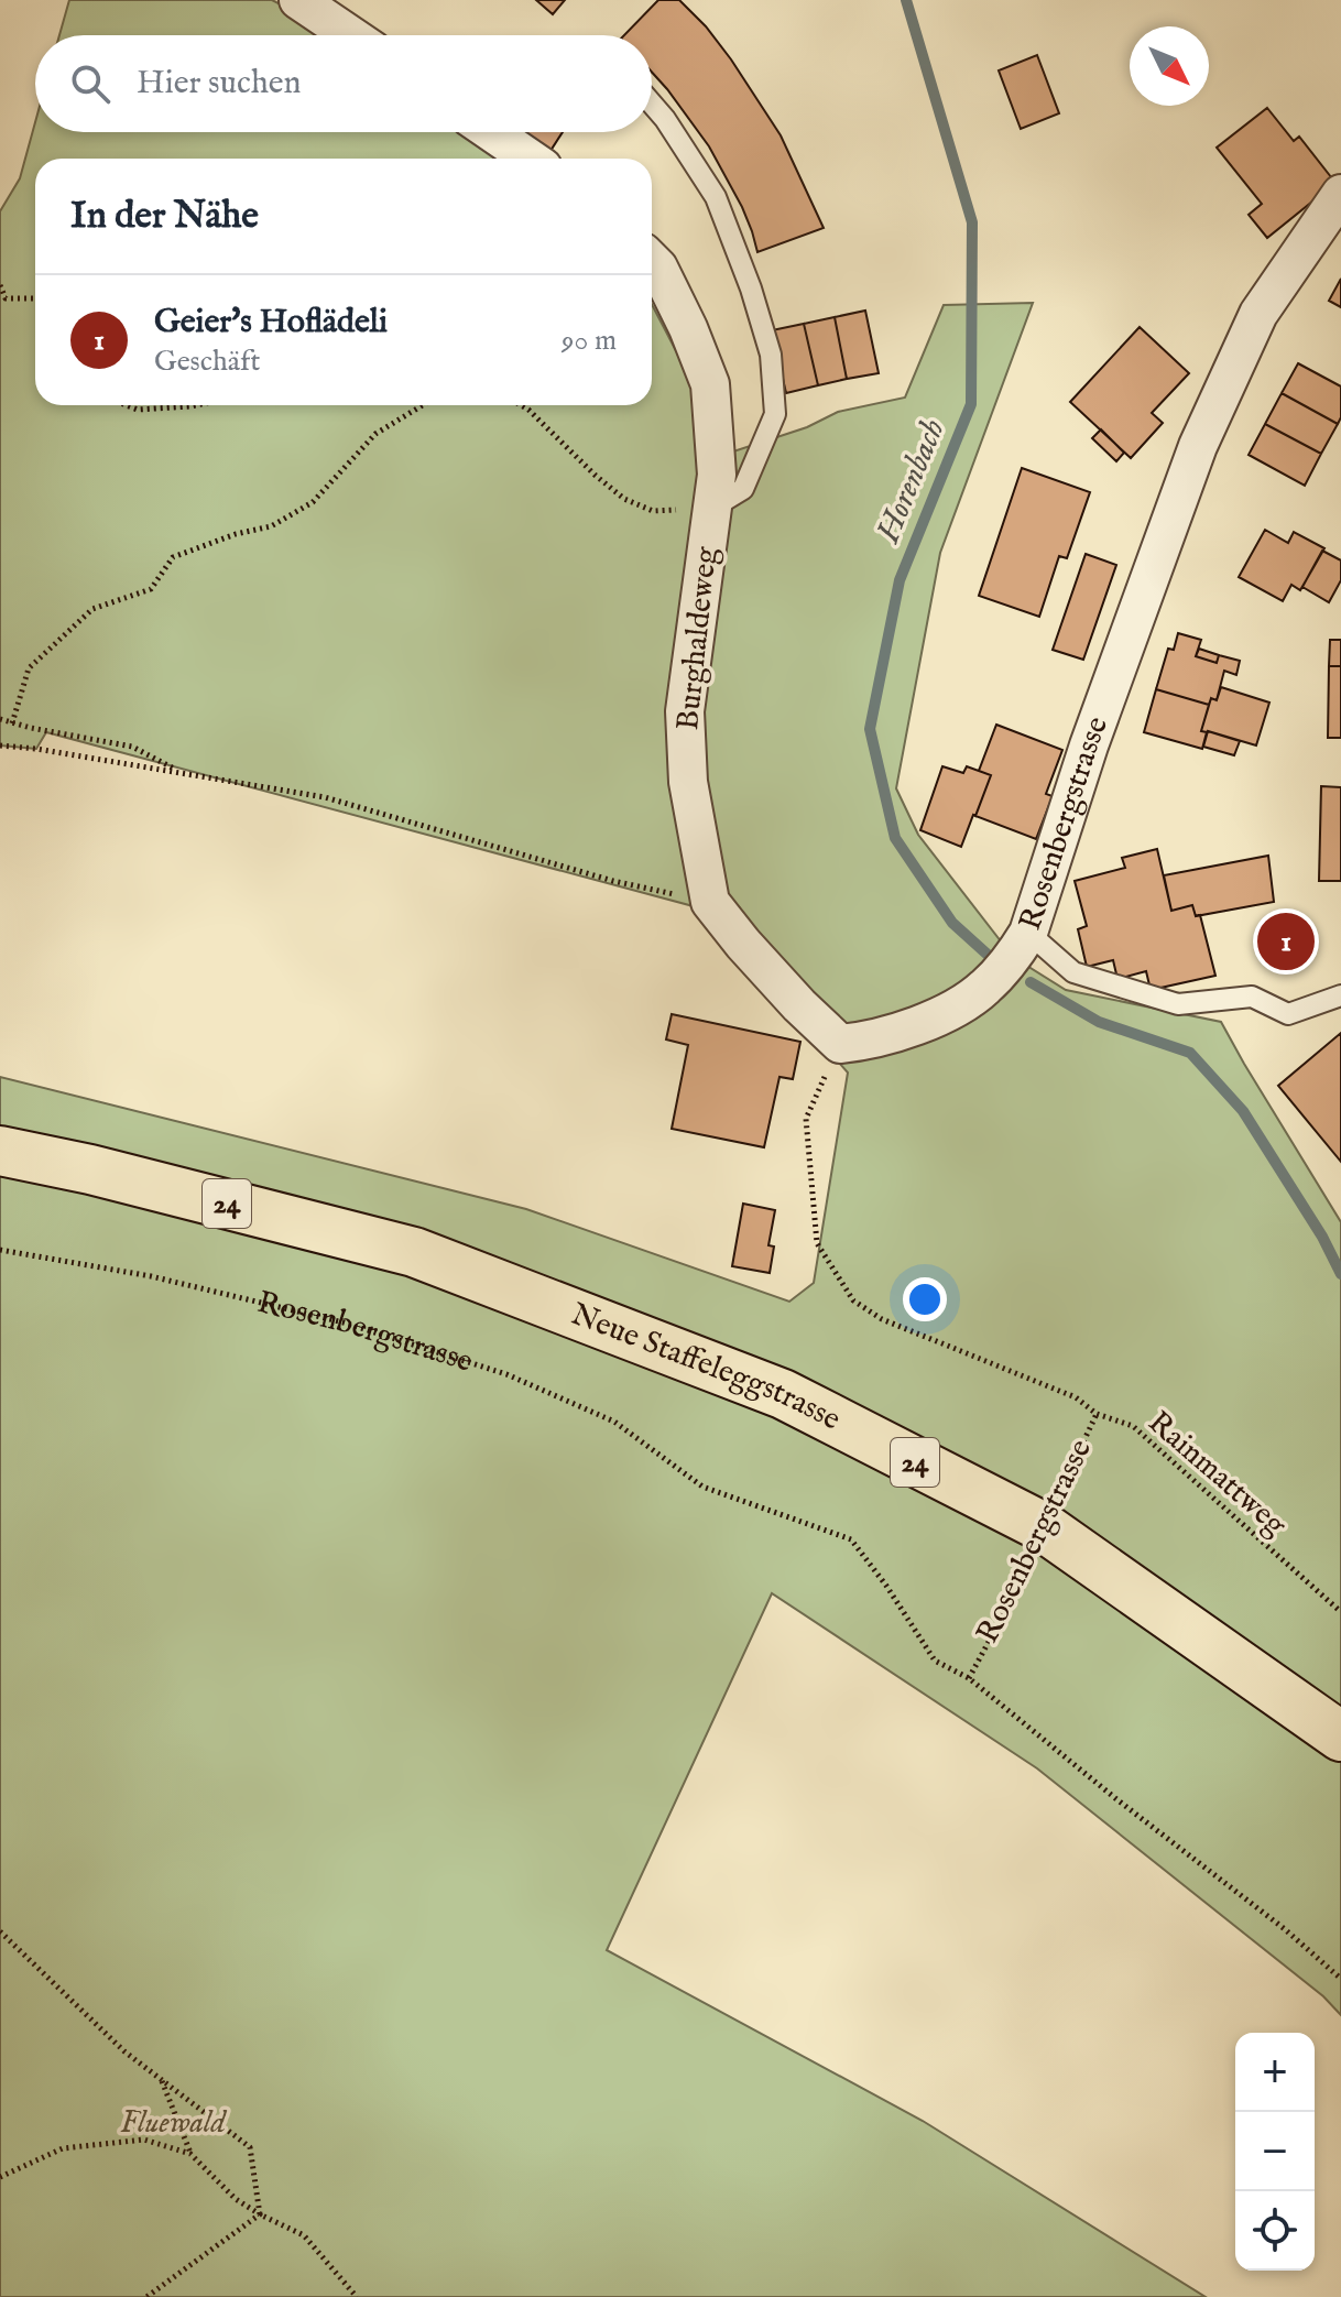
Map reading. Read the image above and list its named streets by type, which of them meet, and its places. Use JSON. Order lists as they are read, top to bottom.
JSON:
{
  "streets": {
    "main road": ["24", "Neue Staffeleggstrasse"],
    "street": ["Burghaldeweg", "Rosenbergstrasse"],
    "path": ["Rainmattweg"]
  },
  "crossings": [
    ["Burghaldeweg", "Rosenbergstrasse"],
    ["Rosenbergstrasse", "Rainmattweg"]
  ],
  "water": ["Horenbach"],
  "parks": ["Fluewald"],
  "north": "bottom right",
  "page": {
    "search": "Hier suchen",
    "heading": "In der Nähe",
    "list": [
      {
        "mark": "1",
        "name": "Geier's Hoflädeli",
        "note": "Geschäft",
        "value": "90 m"
      }
    ],
    "pins": "1",
    "map_buttons": ["+", "−"]
  }
}
